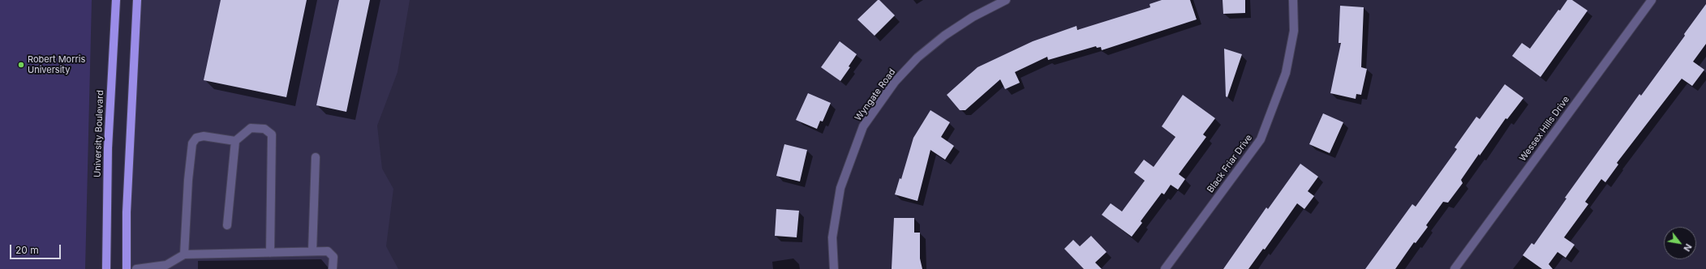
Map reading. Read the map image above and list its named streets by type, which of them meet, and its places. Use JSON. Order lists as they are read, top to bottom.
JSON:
{
  "streets": {
    "main road": ["University Boulevard"],
    "street": ["Wyngate Road", "Wessex Hills Drive", "Black Friar Drive"]
  },
  "places": ["Robert Morris University"],
  "scale_bar": "20 m",
  "north": "bottom right"
}
